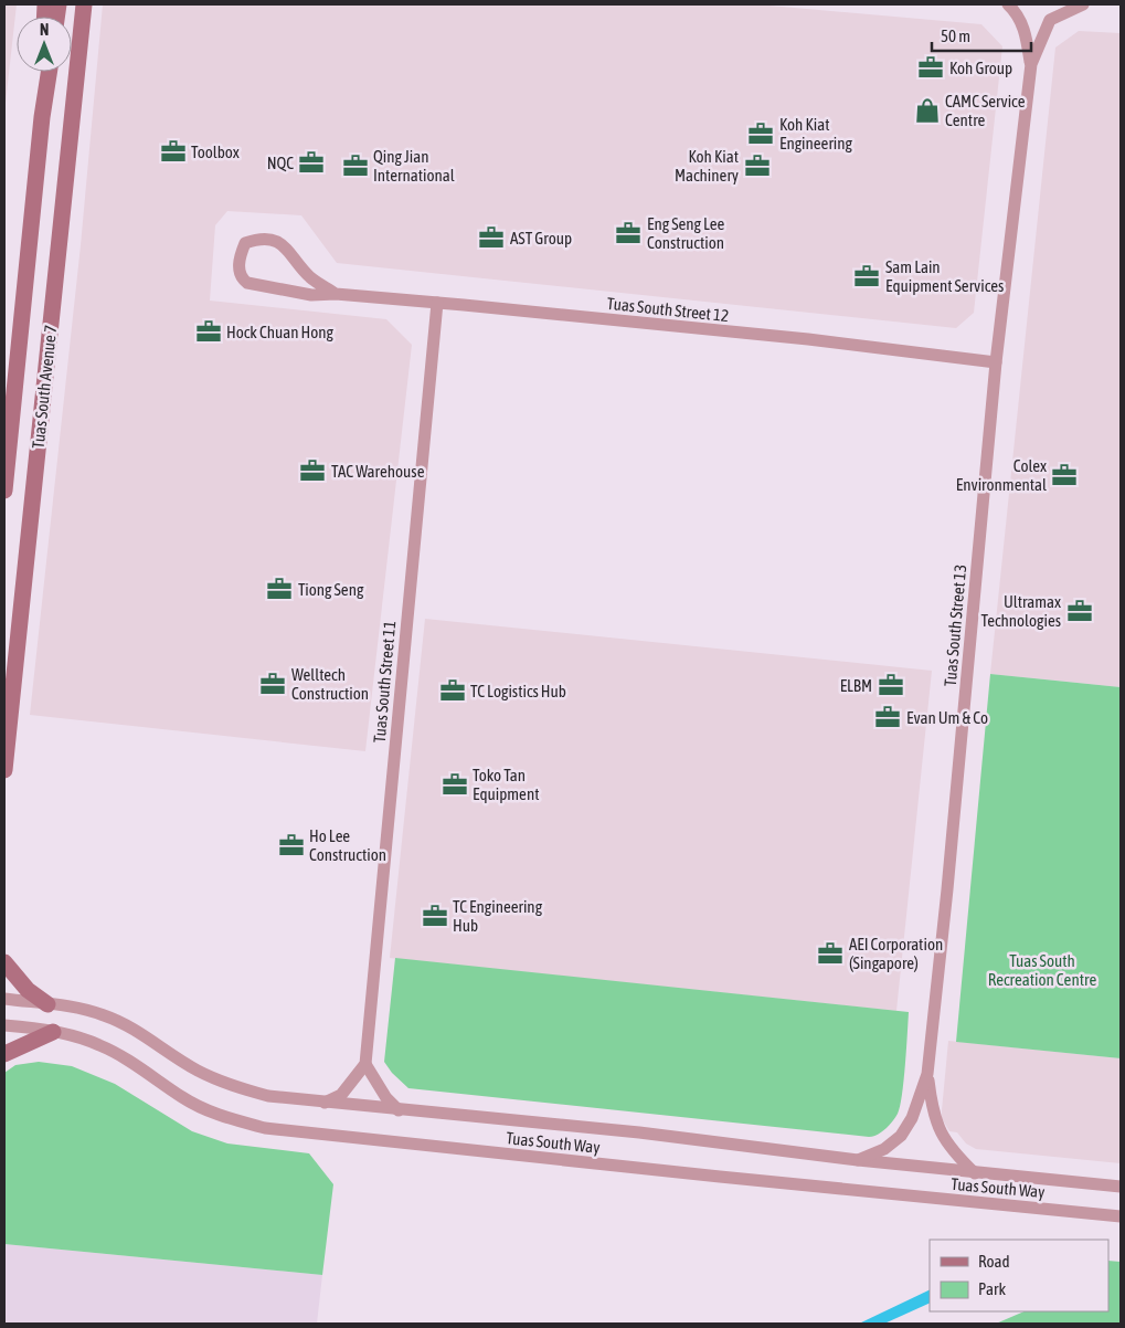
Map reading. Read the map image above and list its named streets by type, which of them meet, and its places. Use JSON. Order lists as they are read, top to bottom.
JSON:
{
  "streets": {
    "street": [
      "Tuas South Street 12",
      "Tuas South Avenue 7",
      "Tuas South Street 13",
      "Tuas South Street 11",
      "Tuas South Way"
    ]
  },
  "crossings": [
    ["Tuas South Street 12", "Tuas South Street 13"],
    ["Tuas South Street 12", "Tuas South Street 11"],
    ["Tuas South Street 13", "Tuas South Way"]
  ],
  "parks": ["Tuas South Recreation Centre"],
  "places": {
    "office": [
      "Koh Group",
      "Koh Kiat Engineering",
      "Toolbox",
      "NQC",
      "Qing Jian International",
      "Koh Kiat Machinery",
      "Eng Seng Lee Construction",
      "AST Group",
      "Sam Lain Equipment Services",
      "Hock Chuan Hong",
      "TAC Warehouse",
      "Colex Environmental",
      "Tiong Seng",
      "Ultramax Technologies",
      "Welltech Construction",
      "ELBM",
      "TC Logistics Hub",
      "Evan Um & Co",
      "Toko Tan Equipment",
      "Ho Lee Construction",
      "TC Engineering Hub",
      "AEI Corporation (Singapore)"
    ],
    "shop": ["CAMC Service Centre"]
  },
  "legend": ["Road", "Park"],
  "scale_bar": "50 m",
  "north": "top"
}
